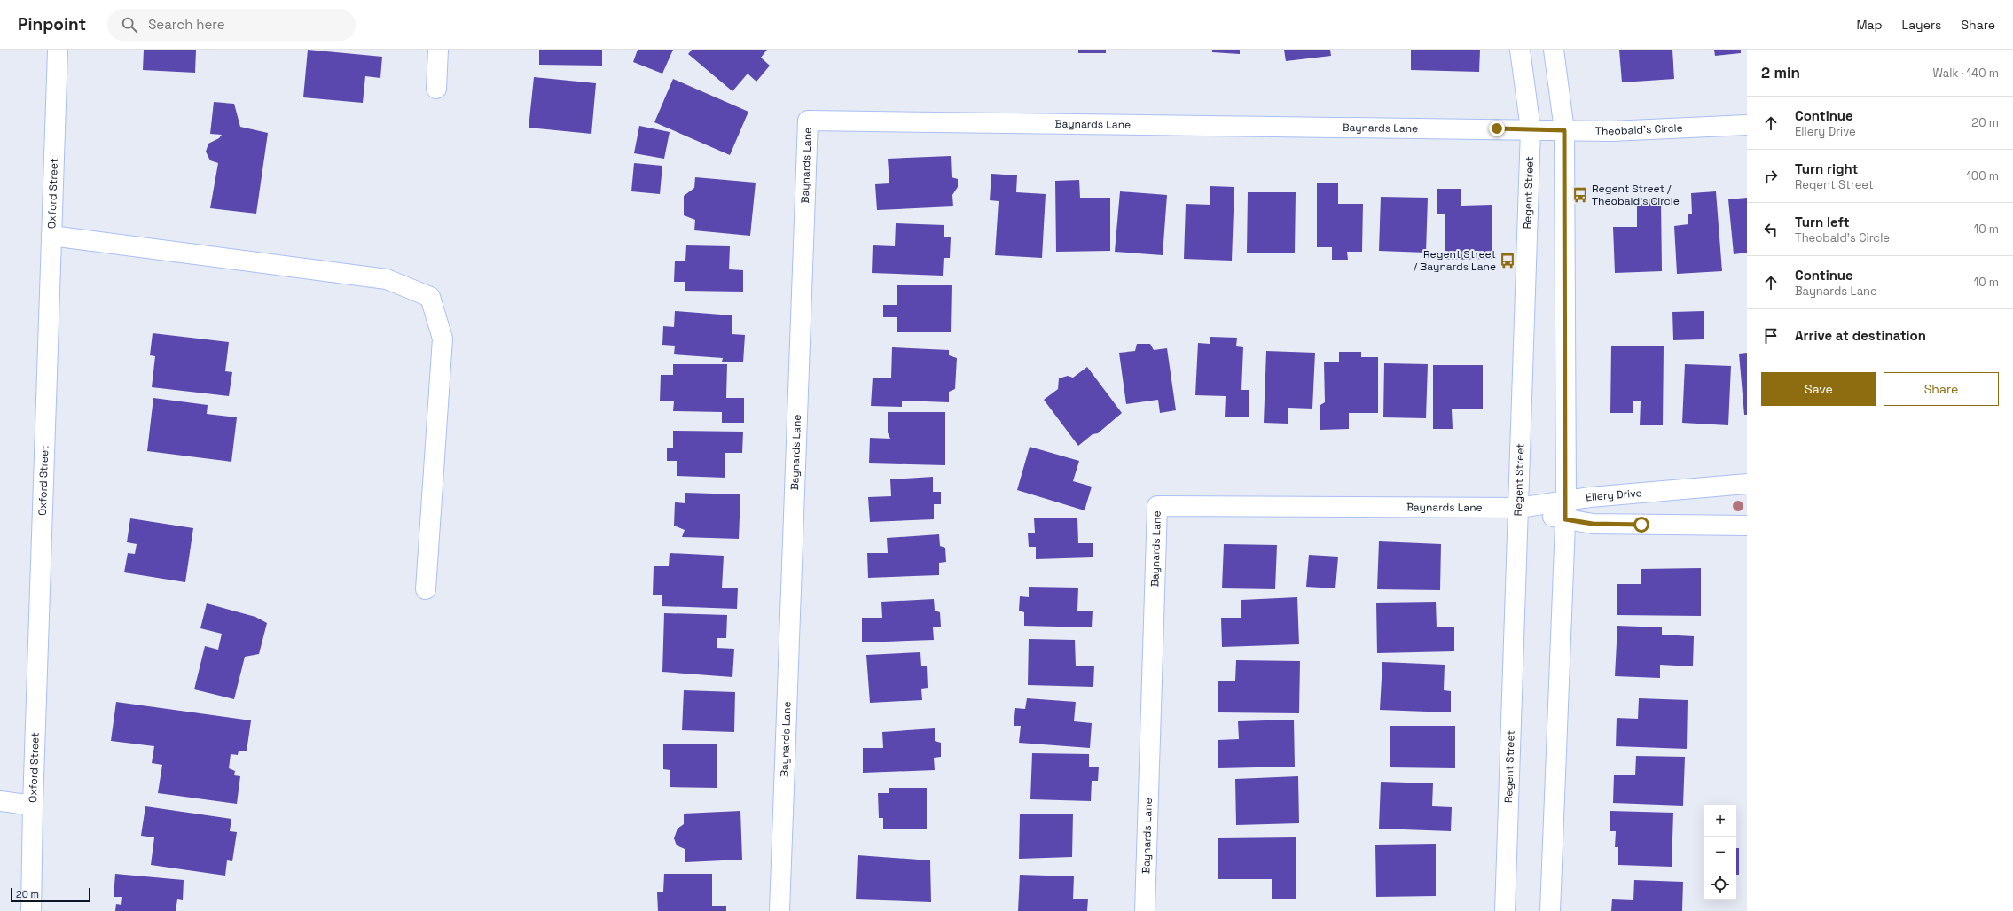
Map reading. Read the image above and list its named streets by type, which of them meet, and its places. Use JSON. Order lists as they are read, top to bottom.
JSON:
{
  "streets": {
    "street": [
      "Baynards Lane",
      "Theobald's Circle",
      "Oxford Street",
      "Regent Street",
      "Ellery Drive"
    ]
  },
  "crossings": [
    ["Baynards Lane", "Theobald's Circle"],
    ["Baynards Lane", "Regent Street"],
    ["Baynards Lane", "Ellery Drive"],
    ["Theobald's Circle", "Regent Street"],
    ["Regent Street", "Ellery Drive"]
  ],
  "places": {
    "bus stop": ["Regent Street / Theobald's Circle", "Regent Street / Baynards Lane"]
  },
  "scale_bar": "20 m",
  "page": {
    "header": "Pinpoint",
    "search": "Search here",
    "nav": ["Map", "Layers", "Share"],
    "heading": ["2 min", "Walk · 140 m"],
    "list": [
      ["Continue", "Ellery Drive", "20 m"],
      ["Turn right", "Regent Street", "100 m"],
      ["Turn left", "Theobald's Circle", "10 m"],
      ["Continue", "Baynards Lane", "10 m"],
      "Arrive at destination"
    ],
    "buttons": ["Save", "Share"],
    "map_buttons": ["+", "−"],
    "scale": "20 m"
  }
}
